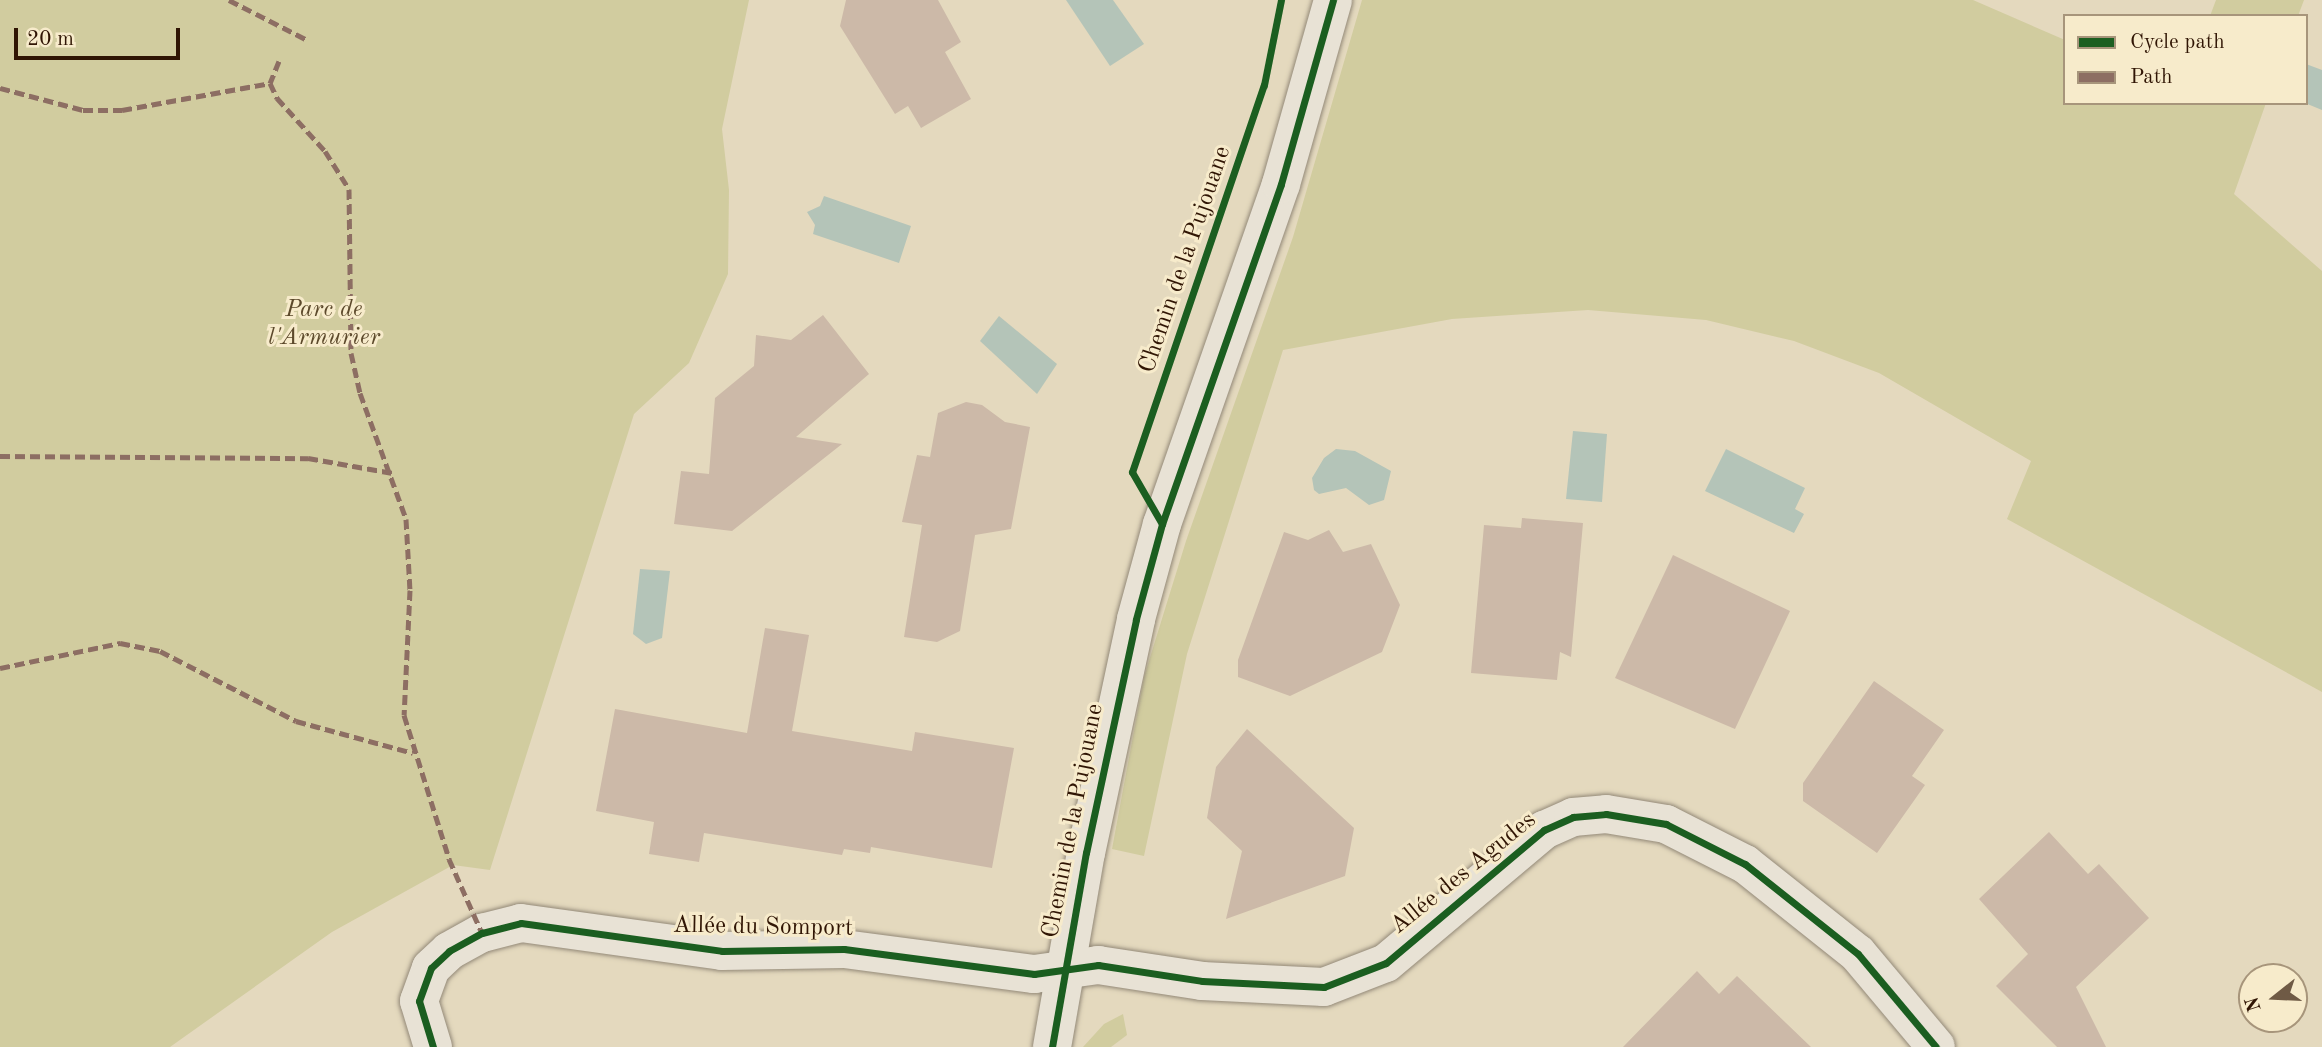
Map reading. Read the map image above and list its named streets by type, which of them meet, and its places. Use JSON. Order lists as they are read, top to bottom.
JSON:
{
  "streets": {
    "street": ["Chemin de la Pujouane", "Allée des Agudes", "Allée du Somport"]
  },
  "crossings": [
    ["Chemin de la Pujouane", "Allée des Agudes"],
    ["Chemin de la Pujouane", "Allée du Somport"],
    ["Allée des Agudes", "Allée du Somport"]
  ],
  "parks": ["Parc de l'Armurier"],
  "legend": ["Cycle path", "Path"],
  "scale_bar": "20 m",
  "north": "left"
}
